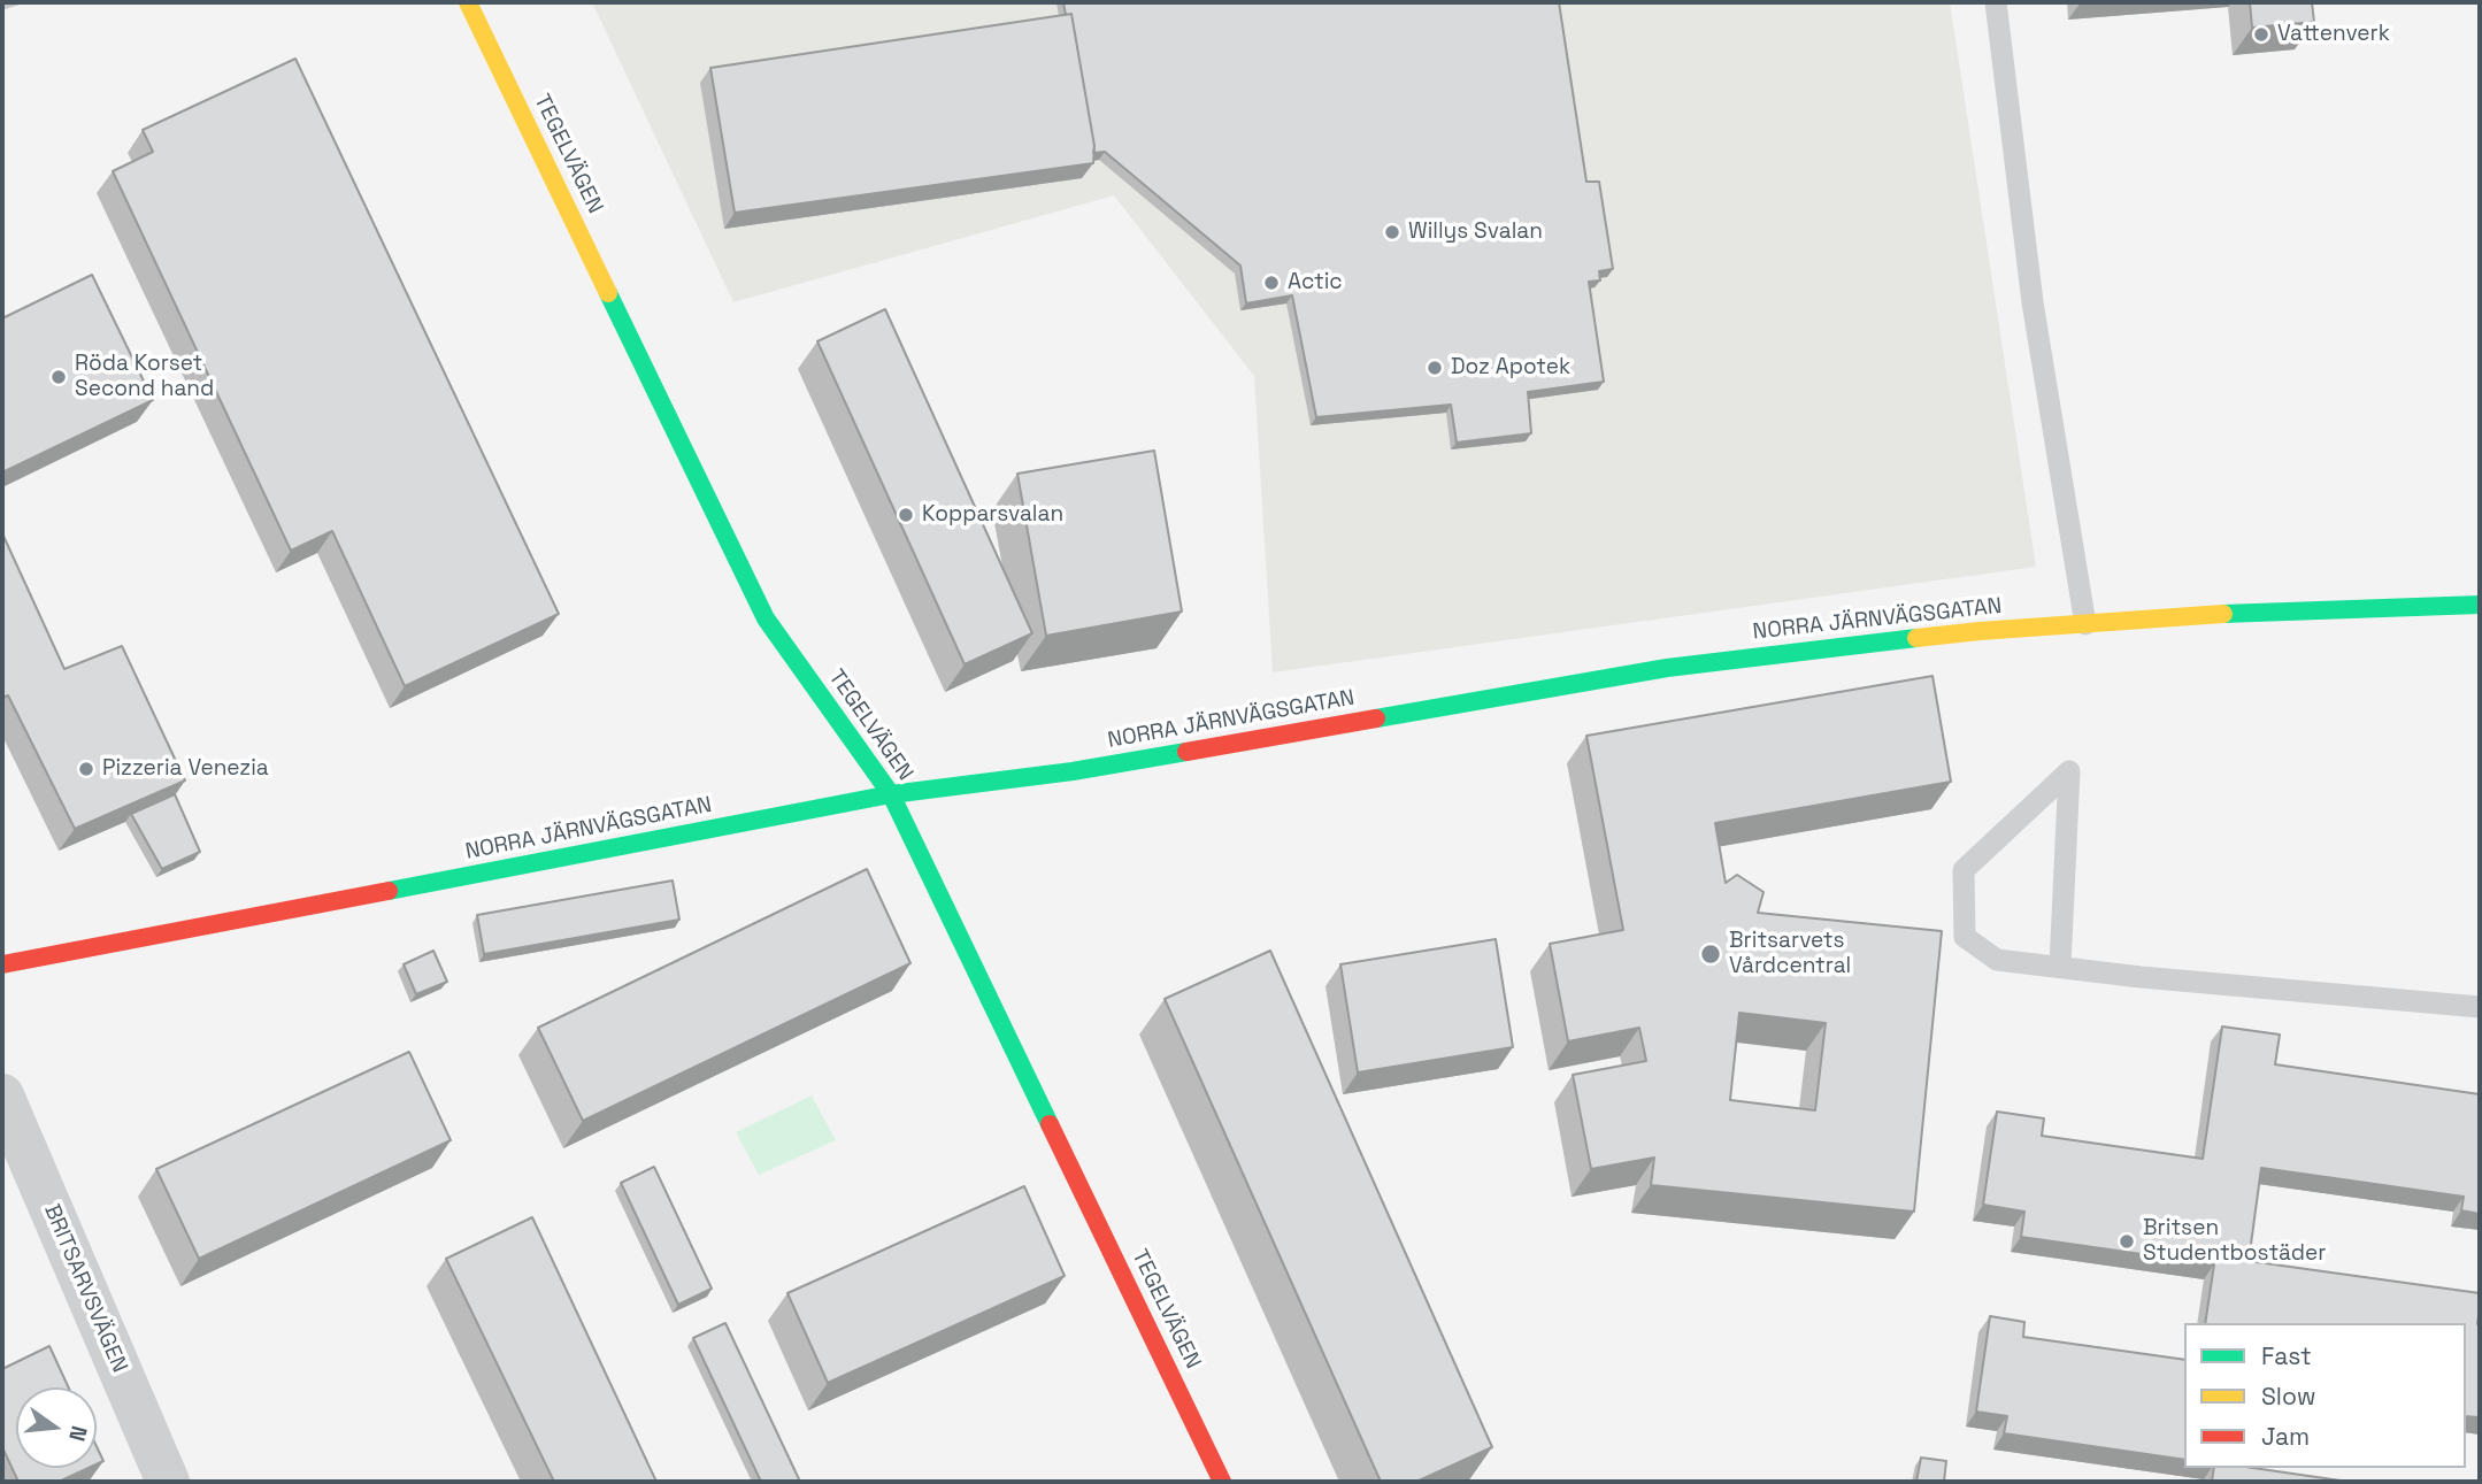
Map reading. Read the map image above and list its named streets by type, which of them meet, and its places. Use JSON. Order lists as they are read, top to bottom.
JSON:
{
  "streets": {
    "street": ["TEGELVÄGEN", "NORRA JÄRNVÄGSGATAN", "BRITSARVSVÄGEN"]
  },
  "crossings": [
    ["TEGELVÄGEN", "NORRA JÄRNVÄGSGATAN"]
  ],
  "places": [
    "Vattenverk",
    "Willys Svalan",
    "Actic",
    "Doz Apotek",
    "Röda Korset Second hand",
    "Kopparsvalan",
    "Pizzeria Venezia",
    "Britsarvets Vårdcentral",
    "Britsen Studentbostäder"
  ],
  "legend": ["Fast", "Slow", "Jam"],
  "north": "right"
}
